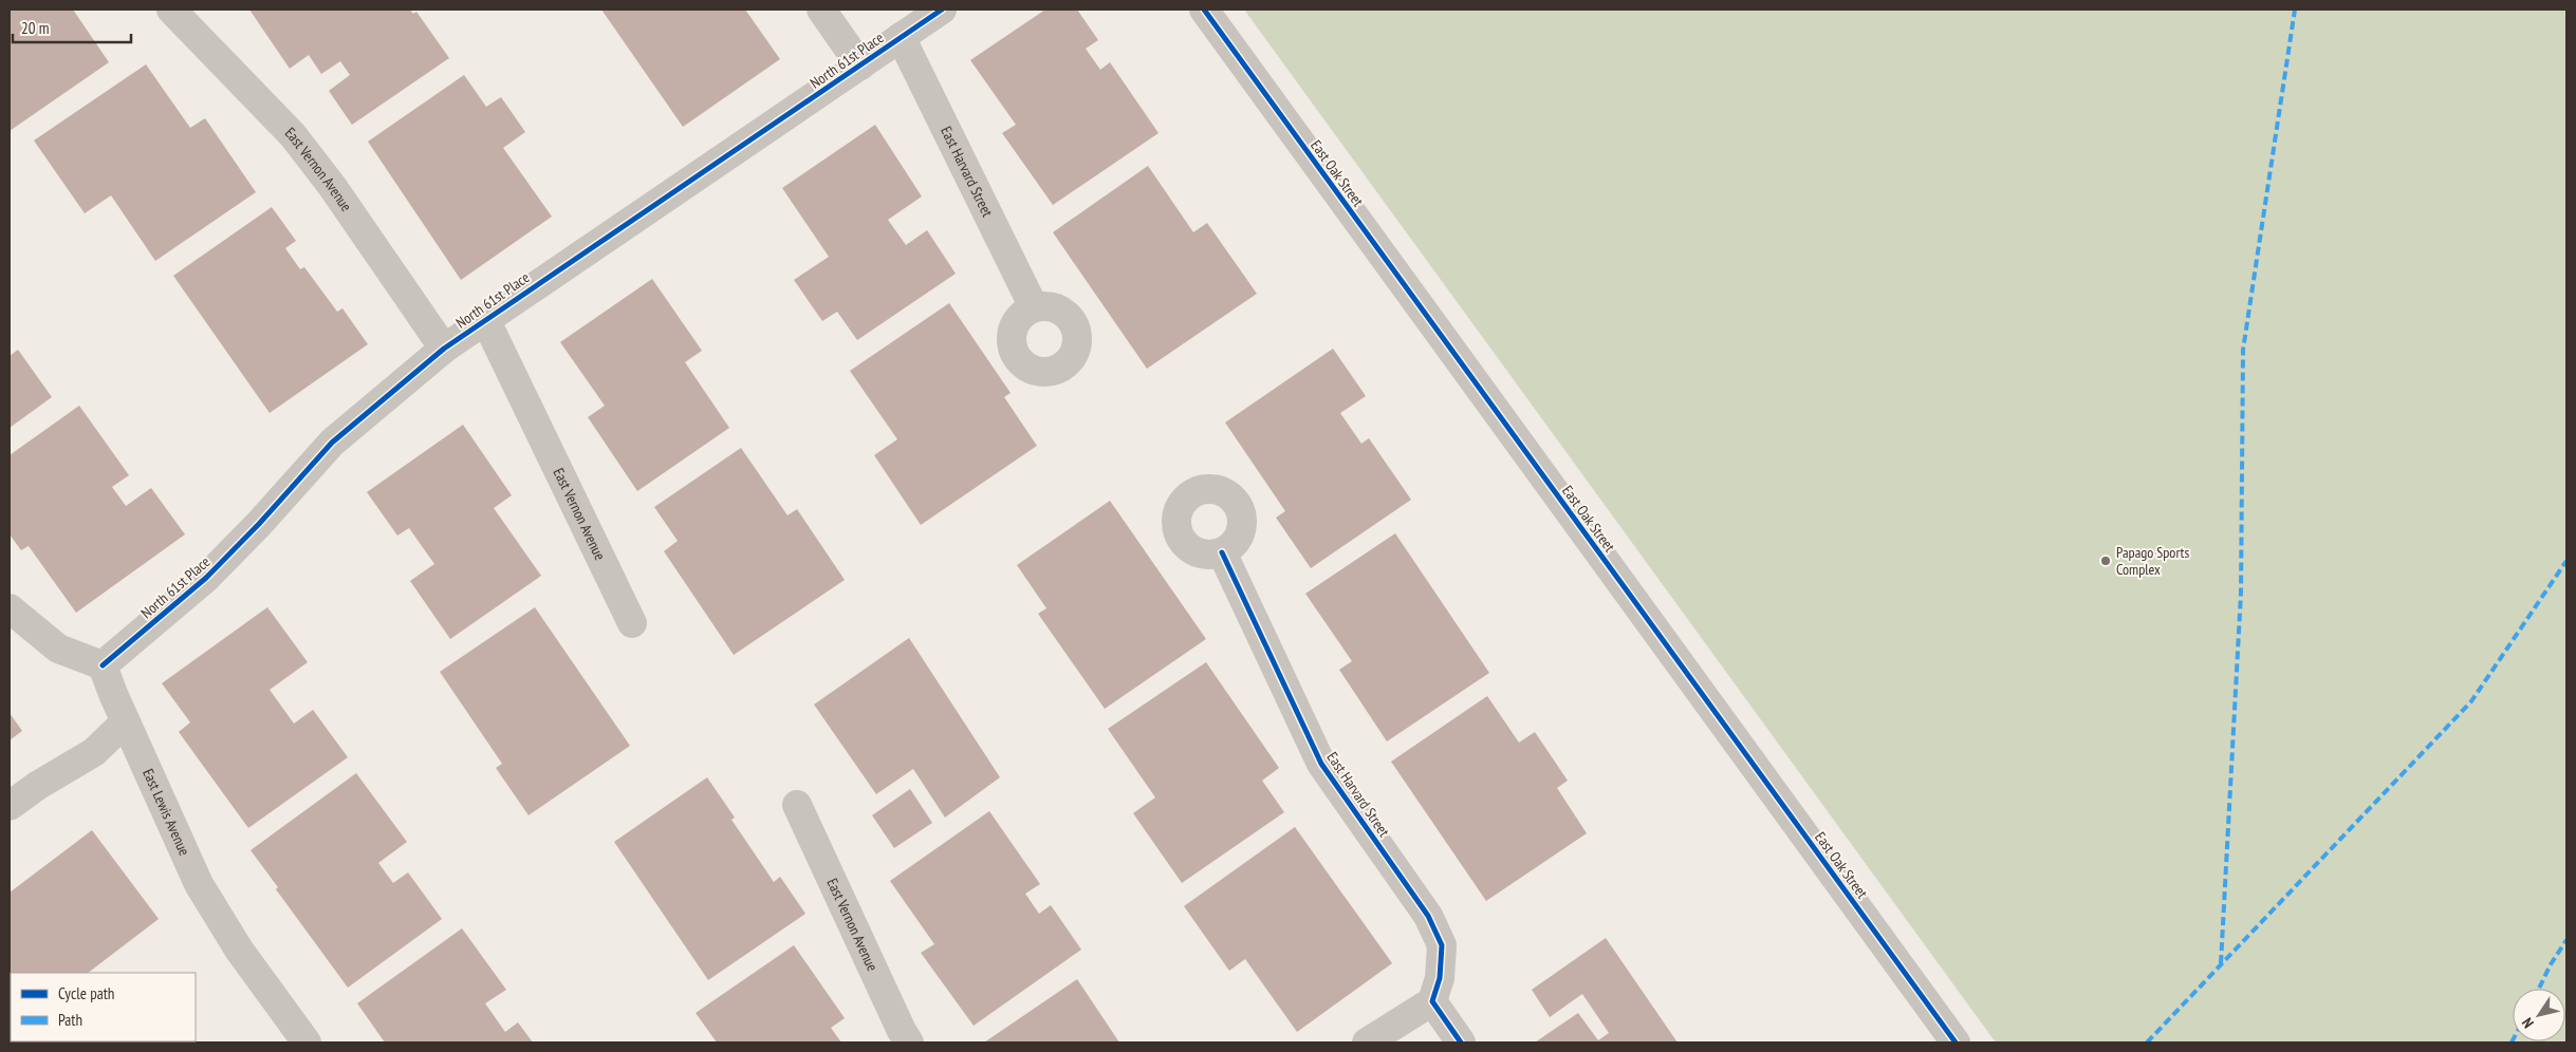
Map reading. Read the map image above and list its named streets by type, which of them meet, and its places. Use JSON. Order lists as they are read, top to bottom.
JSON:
{
  "streets": {
    "street": [
      "North 61st Place",
      "East Vernon Avenue",
      "East Harvard Street",
      "East Oak Street",
      "East Lewis Avenue"
    ]
  },
  "crossings": [
    ["North 61st Place", "East Vernon Avenue"],
    ["North 61st Place", "East Harvard Street"],
    ["North 61st Place", "East Lewis Avenue"]
  ],
  "places": ["Papago Sports Complex"],
  "legend": ["Cycle path", "Path"],
  "scale_bar": "20 m",
  "north": "bottom left"
}
